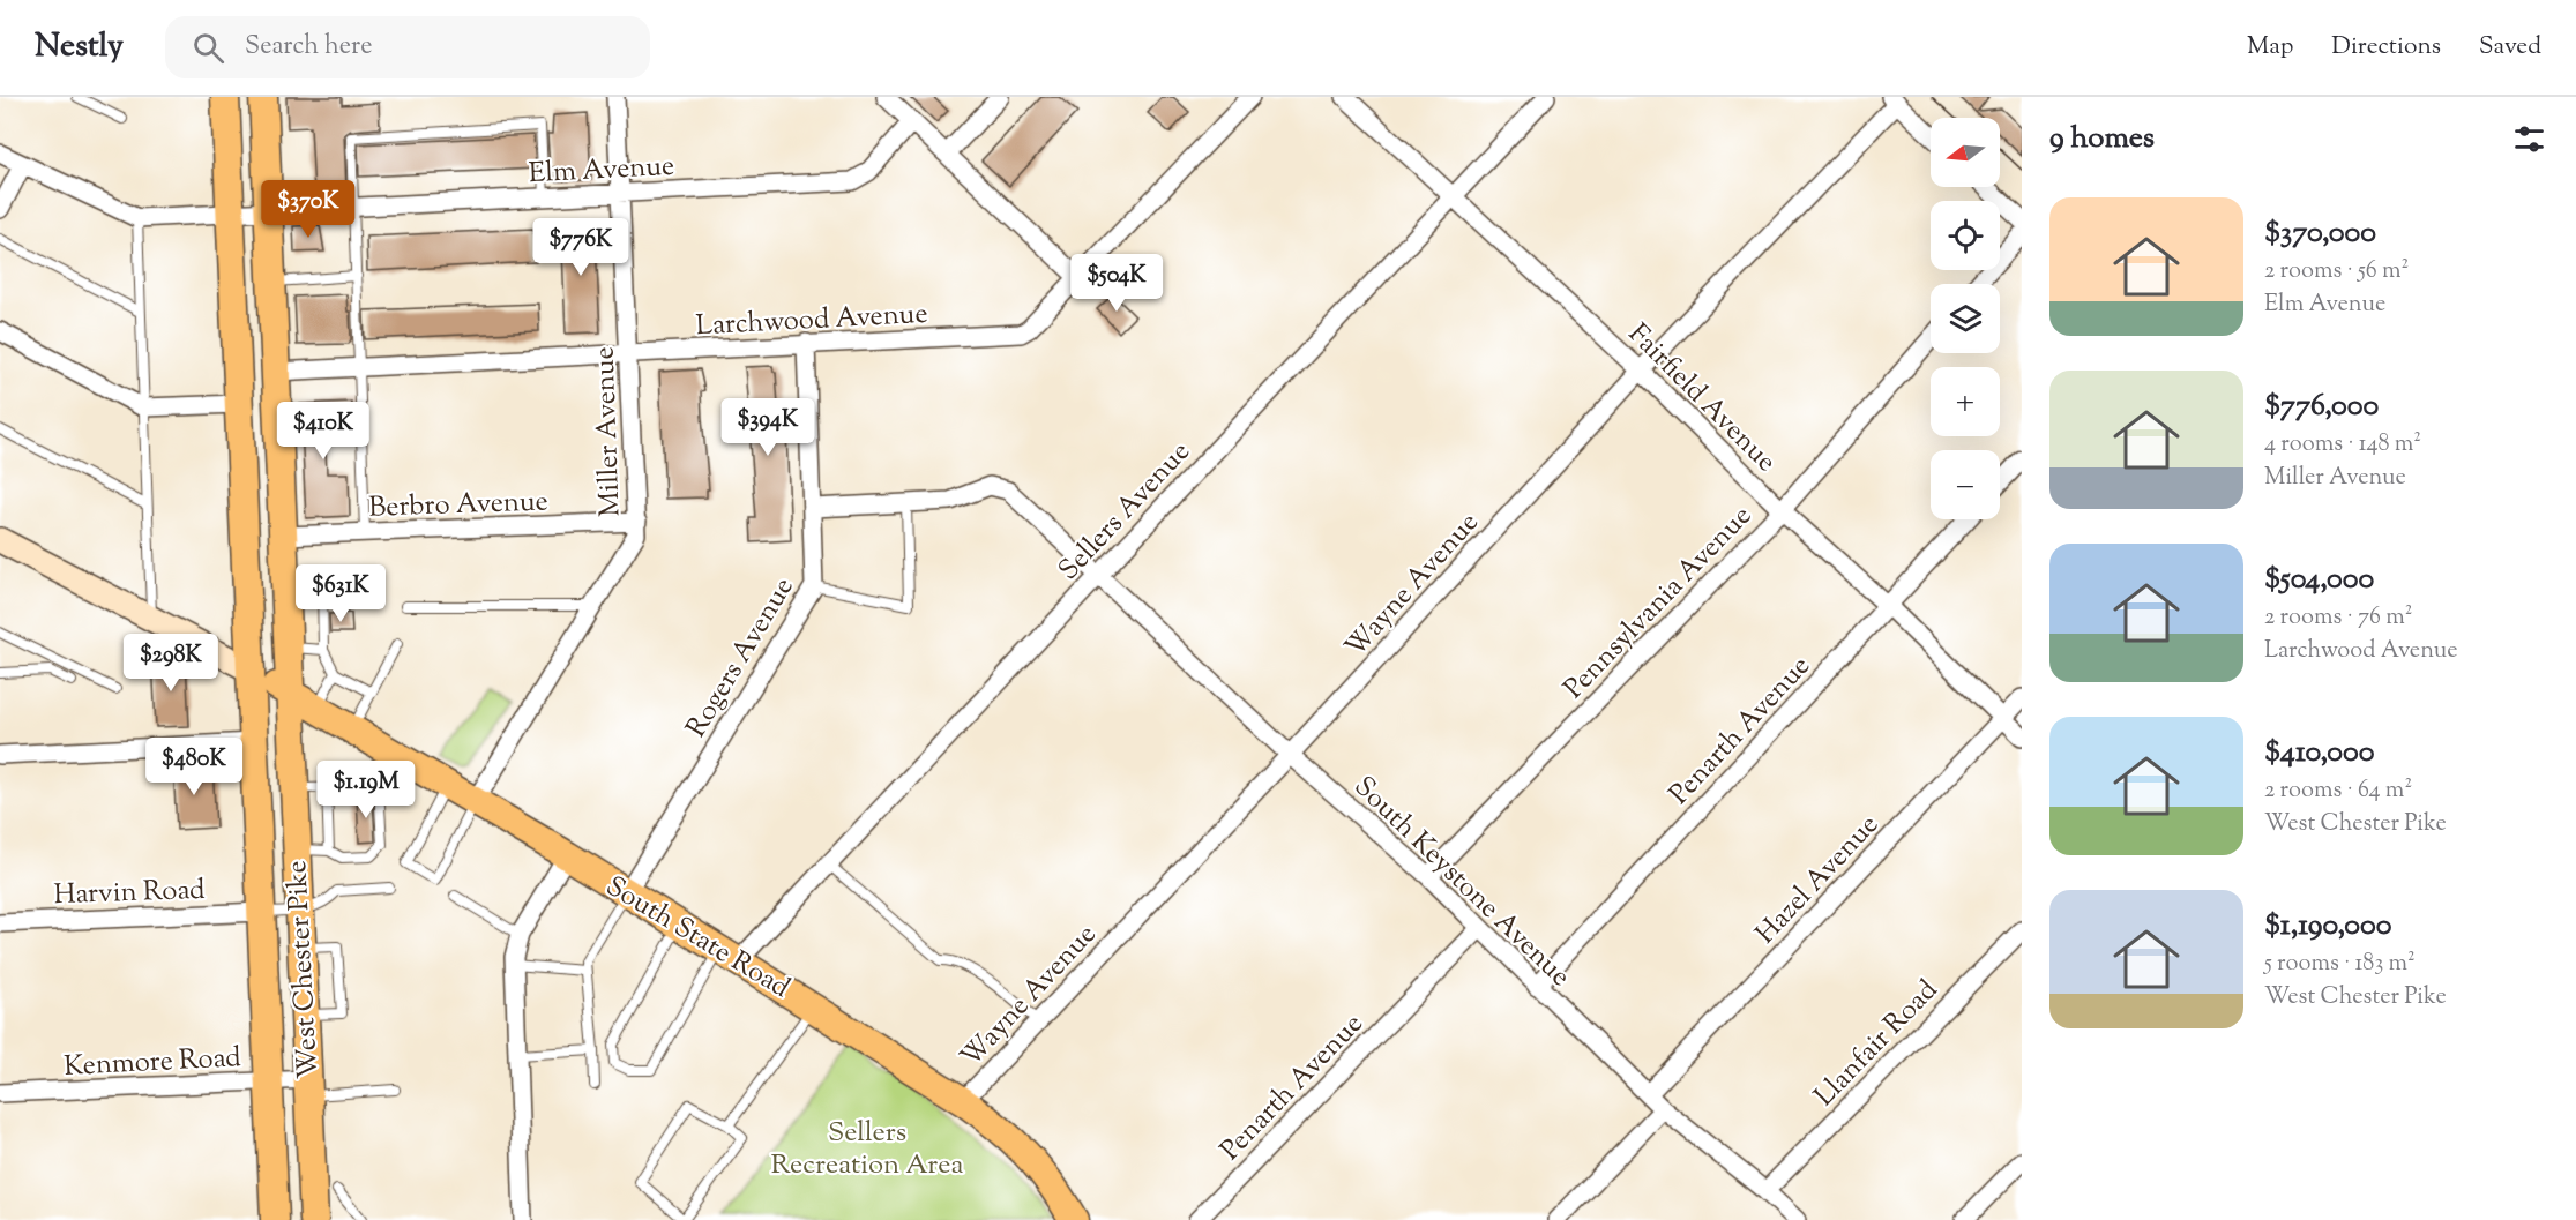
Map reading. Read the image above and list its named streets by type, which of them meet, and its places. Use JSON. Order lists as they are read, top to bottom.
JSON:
{
  "streets": {
    "main road": ["South State Road", "West Chester Pike"],
    "street": [
      "Elm Avenue",
      "Larchwood Avenue",
      "Fairfield Avenue",
      "Miller Avenue",
      "Berbro Avenue",
      "Sellers Avenue",
      "Wayne Avenue",
      "Pennsylvania Avenue",
      "Rogers Avenue",
      "Penarth Avenue",
      "Hazel Avenue",
      "South Keystone Avenue",
      "Harvin Road",
      "Llanfair Road",
      "Kenmore Road"
    ]
  },
  "crossings": [
    ["Elm Avenue", "Miller Avenue"],
    ["Elm Avenue", "West Chester Pike"],
    ["Larchwood Avenue", "Miller Avenue"],
    ["Larchwood Avenue", "Rogers Avenue"],
    ["Larchwood Avenue", "West Chester Pike"],
    ["Fairfield Avenue", "Sellers Avenue"],
    ["Fairfield Avenue", "Wayne Avenue"],
    ["Fairfield Avenue", "Pennsylvania Avenue"],
    ["Fairfield Avenue", "Penarth Avenue"],
    ["Fairfield Avenue", "Hazel Avenue"],
    ["Miller Avenue", "Berbro Avenue"],
    ["Miller Avenue", "South State Road"],
    ["Berbro Avenue", "West Chester Pike"],
    ["Sellers Avenue", "South Keystone Avenue"],
    ["Sellers Avenue", "South State Road"],
    ["Wayne Avenue", "South Keystone Avenue"],
    ["Wayne Avenue", "South State Road"],
    ["Pennsylvania Avenue", "South Keystone Avenue"],
    ["Rogers Avenue", "South State Road"],
    ["Penarth Avenue", "South Keystone Avenue"],
    ["Hazel Avenue", "South Keystone Avenue"],
    ["South Keystone Avenue", "Llanfair Road"],
    ["Harvin Road", "West Chester Pike"],
    ["South State Road", "West Chester Pike"],
    ["West Chester Pike", "Kenmore Road"]
  ],
  "parks": ["Sellers Recreation Area"],
  "north": "left",
  "page": {
    "header": "Nestly",
    "search": "Search here",
    "nav": ["Map", "Directions", "Saved"],
    "heading": "9 homes",
    "map_buttons": ["+", "−"],
    "price": [
      "$370K",
      "$776K",
      "$504K",
      "$394K",
      "$410K",
      "$631K",
      "$298K",
      "$480K",
      "$1.19M"
    ],
    "list": [
      {
        "name": "$370,000",
        "note": "2 rooms · 56 m² · Elm Avenue"
      },
      {
        "name": "$776,000",
        "note": "4 rooms · 148 m² · Miller Avenue"
      },
      {
        "name": "$504,000",
        "note": "2 rooms · 76 m² · Larchwood Avenue"
      },
      {
        "name": "$410,000",
        "note": "2 rooms · 64 m² · West Chester Pike"
      },
      {
        "name": "$1,190,000",
        "note": "5 rooms · 183 m² · West Chester Pike"
      }
    ]
  }
}
